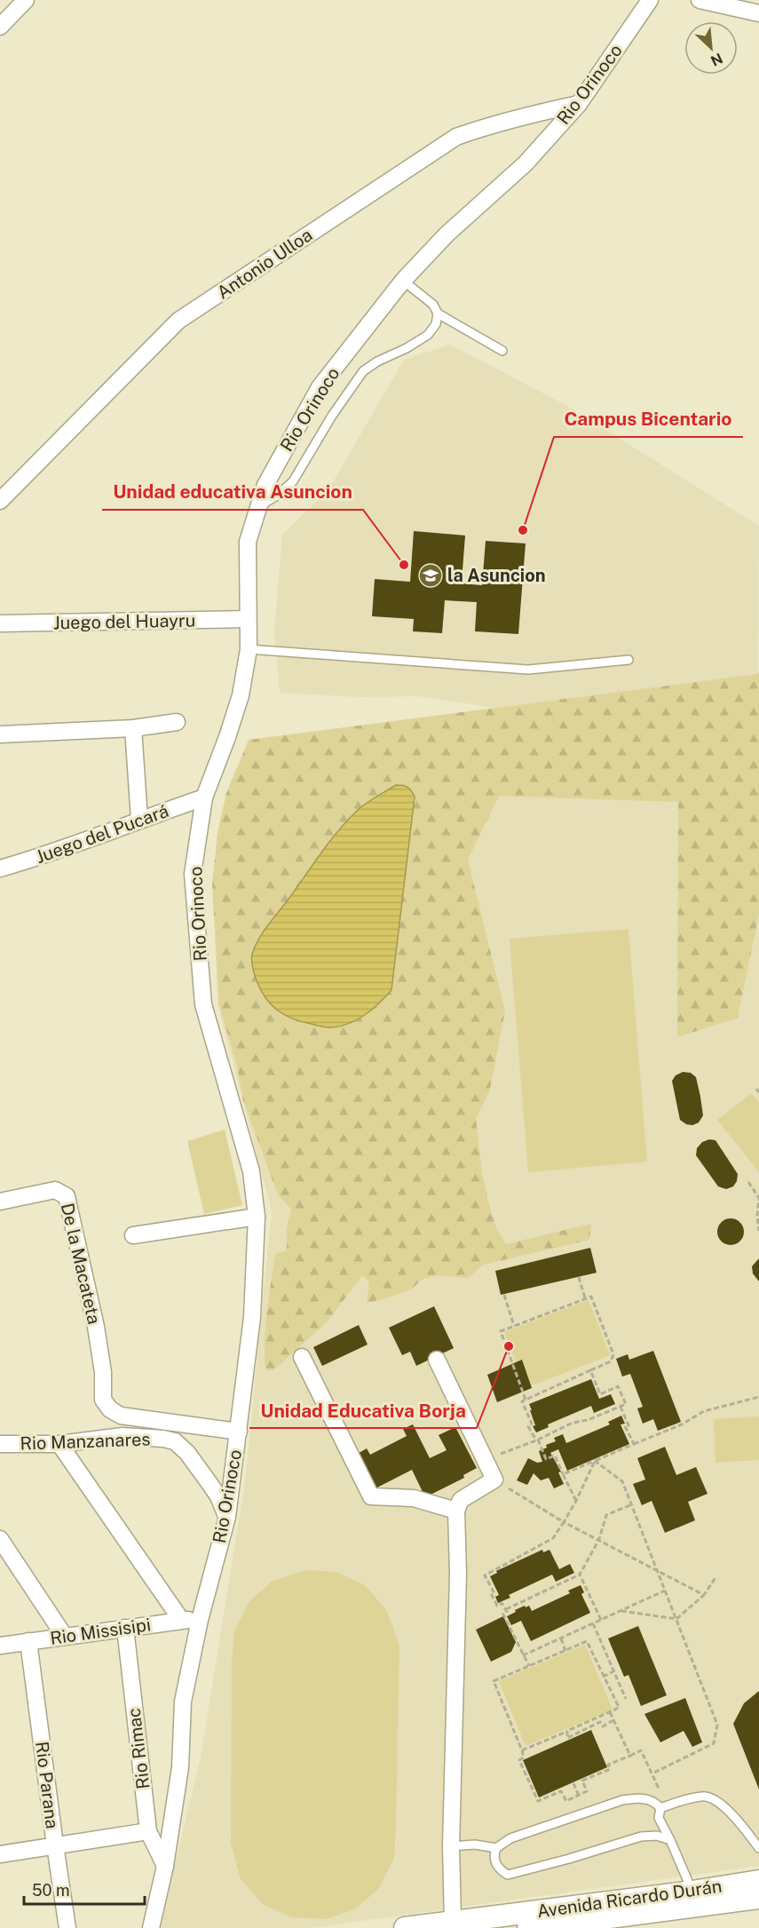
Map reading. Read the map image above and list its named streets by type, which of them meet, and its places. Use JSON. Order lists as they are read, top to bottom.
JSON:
{
  "streets": {
    "street": [
      "Rio Orinoco",
      "Antonio Ulloa",
      "Juego del Huayru",
      "Juego del Pucará",
      "De la Macateta",
      "Rio Manzanares",
      "Rio Missisipi",
      "Rio Rimac",
      "Rio Parana",
      "Avenida Ricardo Durán"
    ]
  },
  "crossings": [
    ["Rio Orinoco", "Antonio Ulloa"],
    ["Rio Orinoco", "Juego del Huayru"],
    ["Rio Orinoco", "Juego del Pucará"],
    ["Rio Orinoco", "Rio Manzanares"],
    ["Rio Orinoco", "Rio Missisipi"],
    ["Rio Orinoco", "Rio Rimac"],
    ["De la Macateta", "Rio Manzanares"],
    ["Rio Missisipi", "Rio Rimac"],
    ["Rio Missisipi", "Rio Parana"]
  ],
  "places": {
    "other": ["Campus Bicentario", "Unidad educativa Asuncion", "Unidad Educativa Borja"],
    "school or university": ["la Asuncion"]
  },
  "scale_bar": "50 m",
  "north": "bottom right"
}
